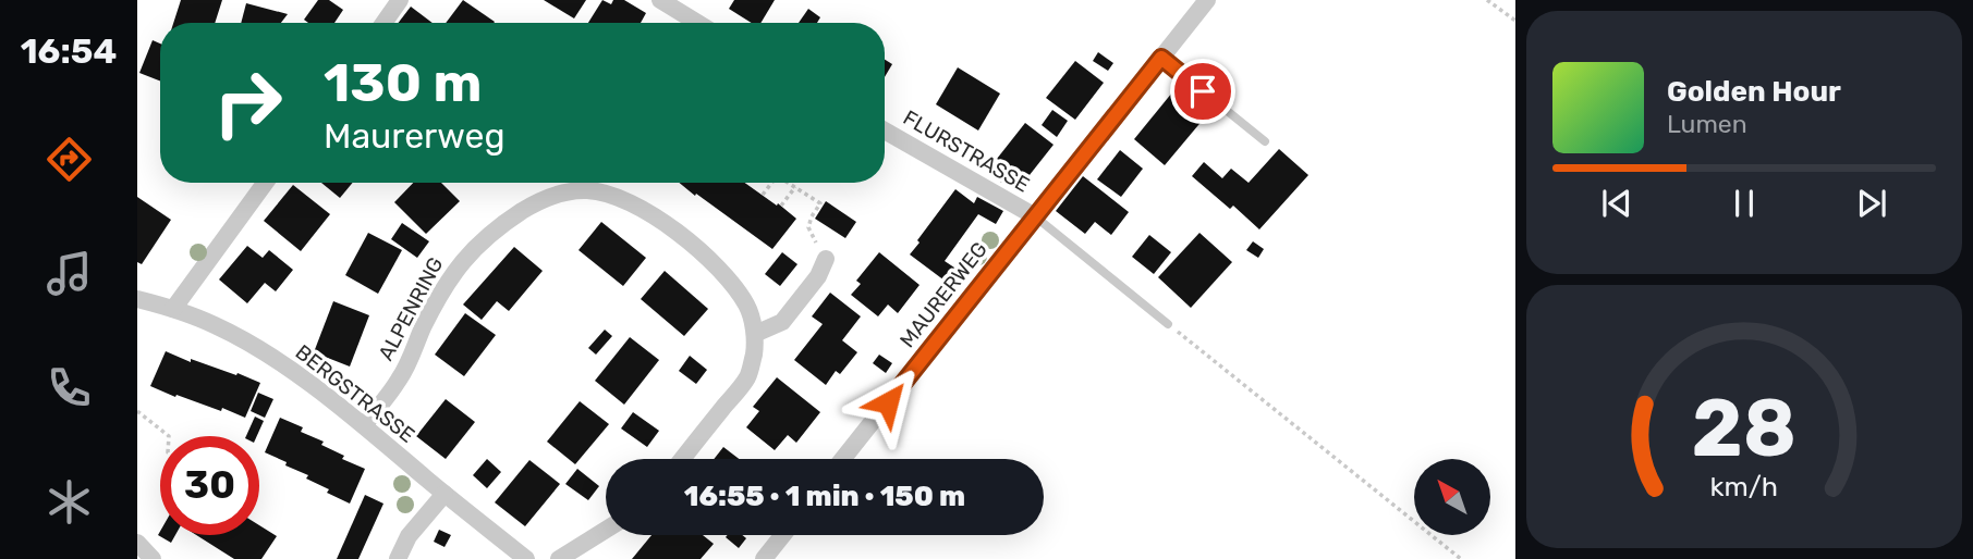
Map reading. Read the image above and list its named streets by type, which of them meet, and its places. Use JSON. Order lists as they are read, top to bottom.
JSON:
{
  "streets": {
    "street": [
      "FLURSTRASSE",
      "MAURERWEG",
      "ALPENRING",
      "BERGSTRASSE"
    ]
  },
  "crossings": [
    ["FLURSTRASSE", "MAURERWEG"],
    ["ALPENRING", "BERGSTRASSE"]
  ],
  "north": "top left",
  "page": {
    "tabs": "16:54",
    "turn": ["130 m", "Maurerweg"],
    "song": ["Golden Hour", "Lumen"],
    "limit": "30",
    "trip": "16:55 · 1 min · 150 m",
    "gauge": ["28", "km/h"]
  }
}
